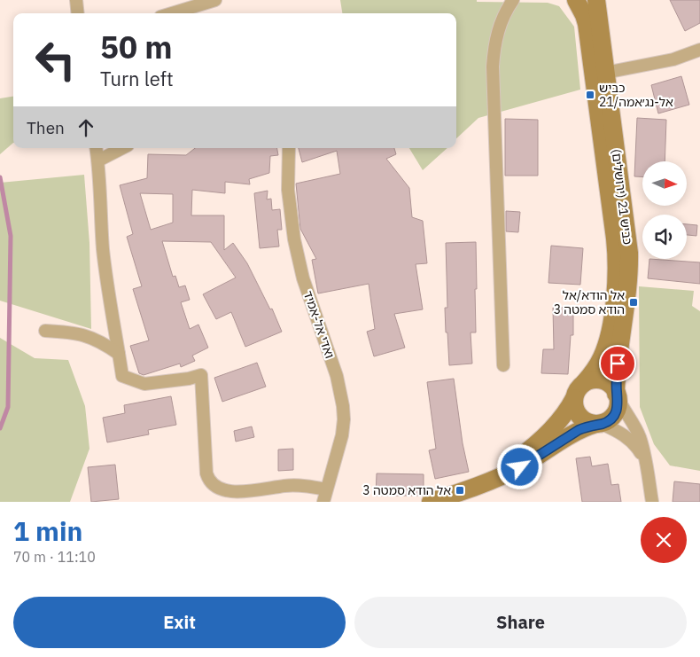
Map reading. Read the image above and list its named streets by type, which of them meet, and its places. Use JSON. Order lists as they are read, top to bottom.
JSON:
{
  "streets": {
    "main road": ["כביש 21 (ירושלים)"],
    "street": ["ואדי אל-אמיד"]
  },
  "places": {
    "transit": ["כביש 21/אל-נג׳אמה", "אל הודא/אל הודא סמטה 3", "אל הודא סמטה 3"]
  },
  "north": "right",
  "page": {
    "turn": ["50 m", "Turn left"],
    "then": "Then",
    "heading": ["1 min", "70 m · 11:10"],
    "buttons": ["Exit", "Share"]
  }
}
